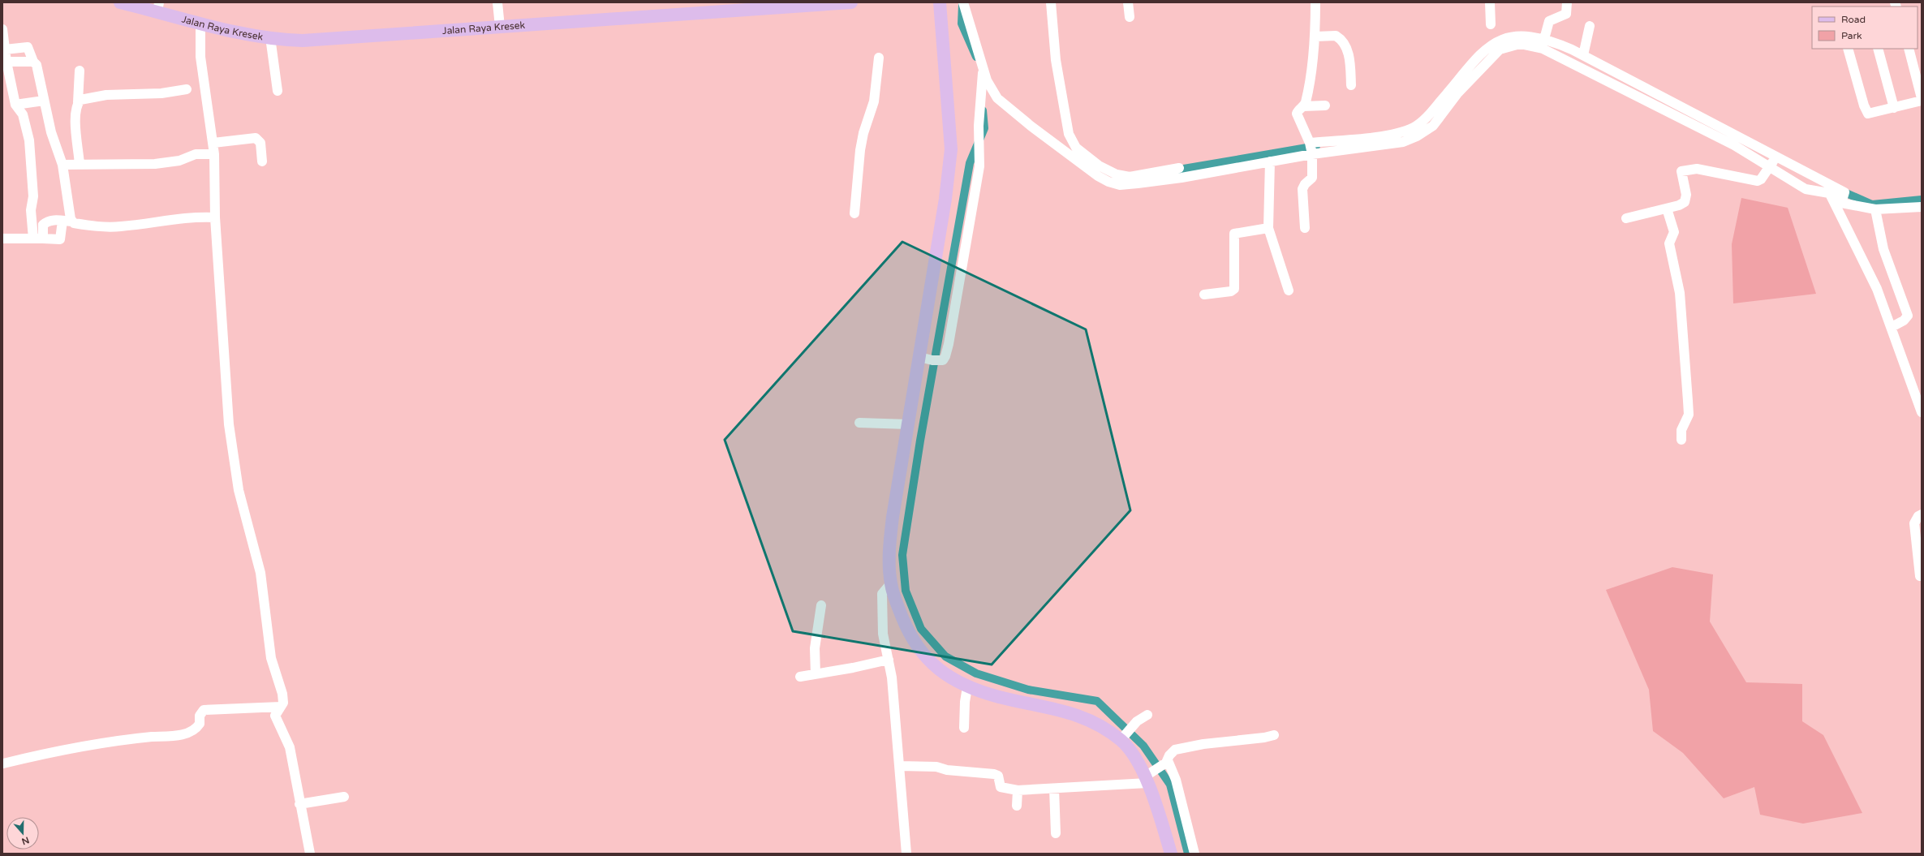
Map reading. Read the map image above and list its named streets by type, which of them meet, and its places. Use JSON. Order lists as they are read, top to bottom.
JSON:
{
  "streets": {
    "main road": ["Jalan Raya Kresek"]
  },
  "legend": ["Road", "Park"],
  "north": "bottom"
}
